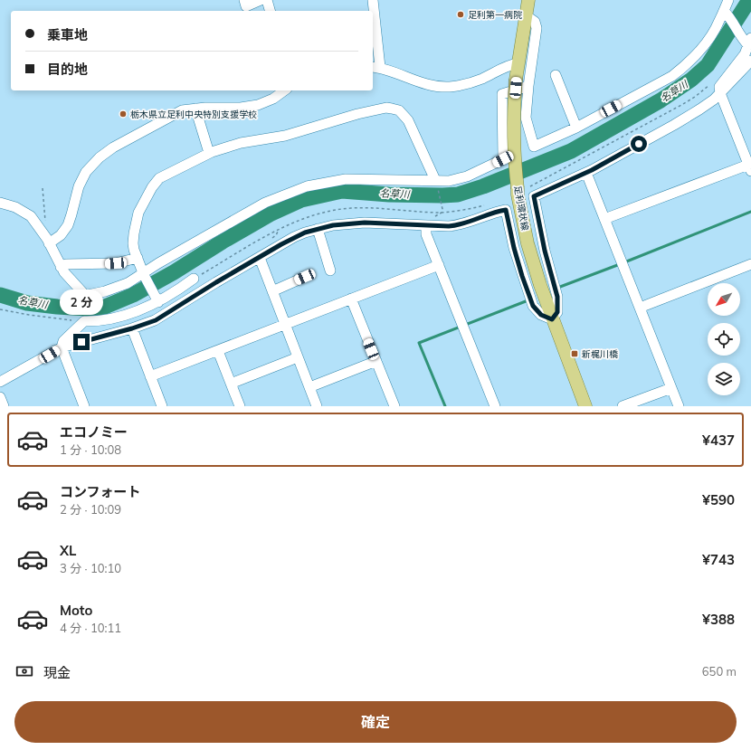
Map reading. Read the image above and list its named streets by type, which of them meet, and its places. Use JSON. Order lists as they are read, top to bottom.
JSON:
{
  "streets": {
    "main road": ["足利環状線"]
  },
  "water": ["名草川"],
  "places": {
    "other": ["足利第一病院", "栃木県立足利中央特別支援学校"],
    "transit": ["新梶川橋"]
  },
  "north": "bottom left",
  "page": {
    "banner": ["乗車地", "目的地"],
    "bubble": "2 分",
    "list": [
      {
        "name": "エコノミー",
        "note": "1 分 · 10:08",
        "value": "¥437"
      },
      {
        "name": "コンフォート",
        "note": "2 分 · 10:09",
        "value": "¥590"
      },
      {
        "name": "XL",
        "note": "3 分 · 10:10",
        "value": "¥743"
      },
      {
        "name": "Moto",
        "note": "4 分 · 10:11",
        "value": "¥388"
      }
    ],
    "pay": ["現金", "650 m"],
    "buttons": "確定"
  }
}
